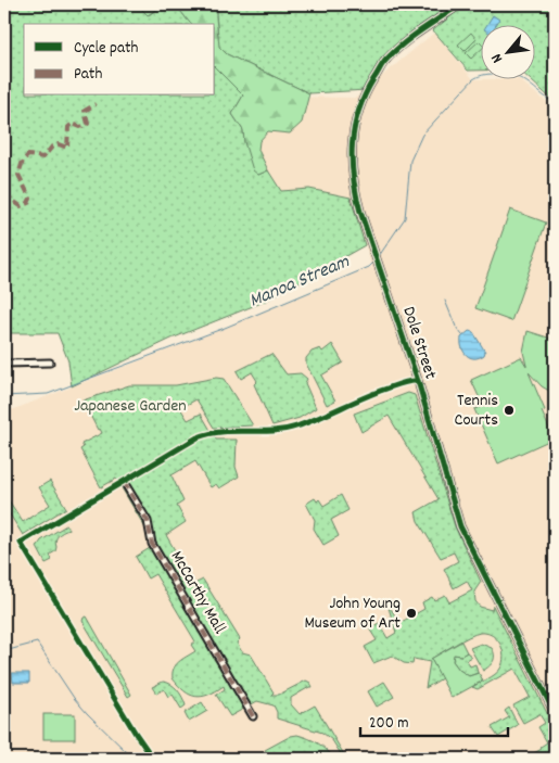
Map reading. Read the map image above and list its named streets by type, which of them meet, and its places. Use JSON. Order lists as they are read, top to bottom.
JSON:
{
  "streets": {
    "street": ["Dole Street", "McCarthy Mall"]
  },
  "water": ["Manoa Stream"],
  "parks": ["Japanese Garden"],
  "places": ["Tennis Courts", "John Young Museum of Art"],
  "legend": ["Cycle path", "Path"],
  "scale_bar": "200 m",
  "north": "bottom left"
}
